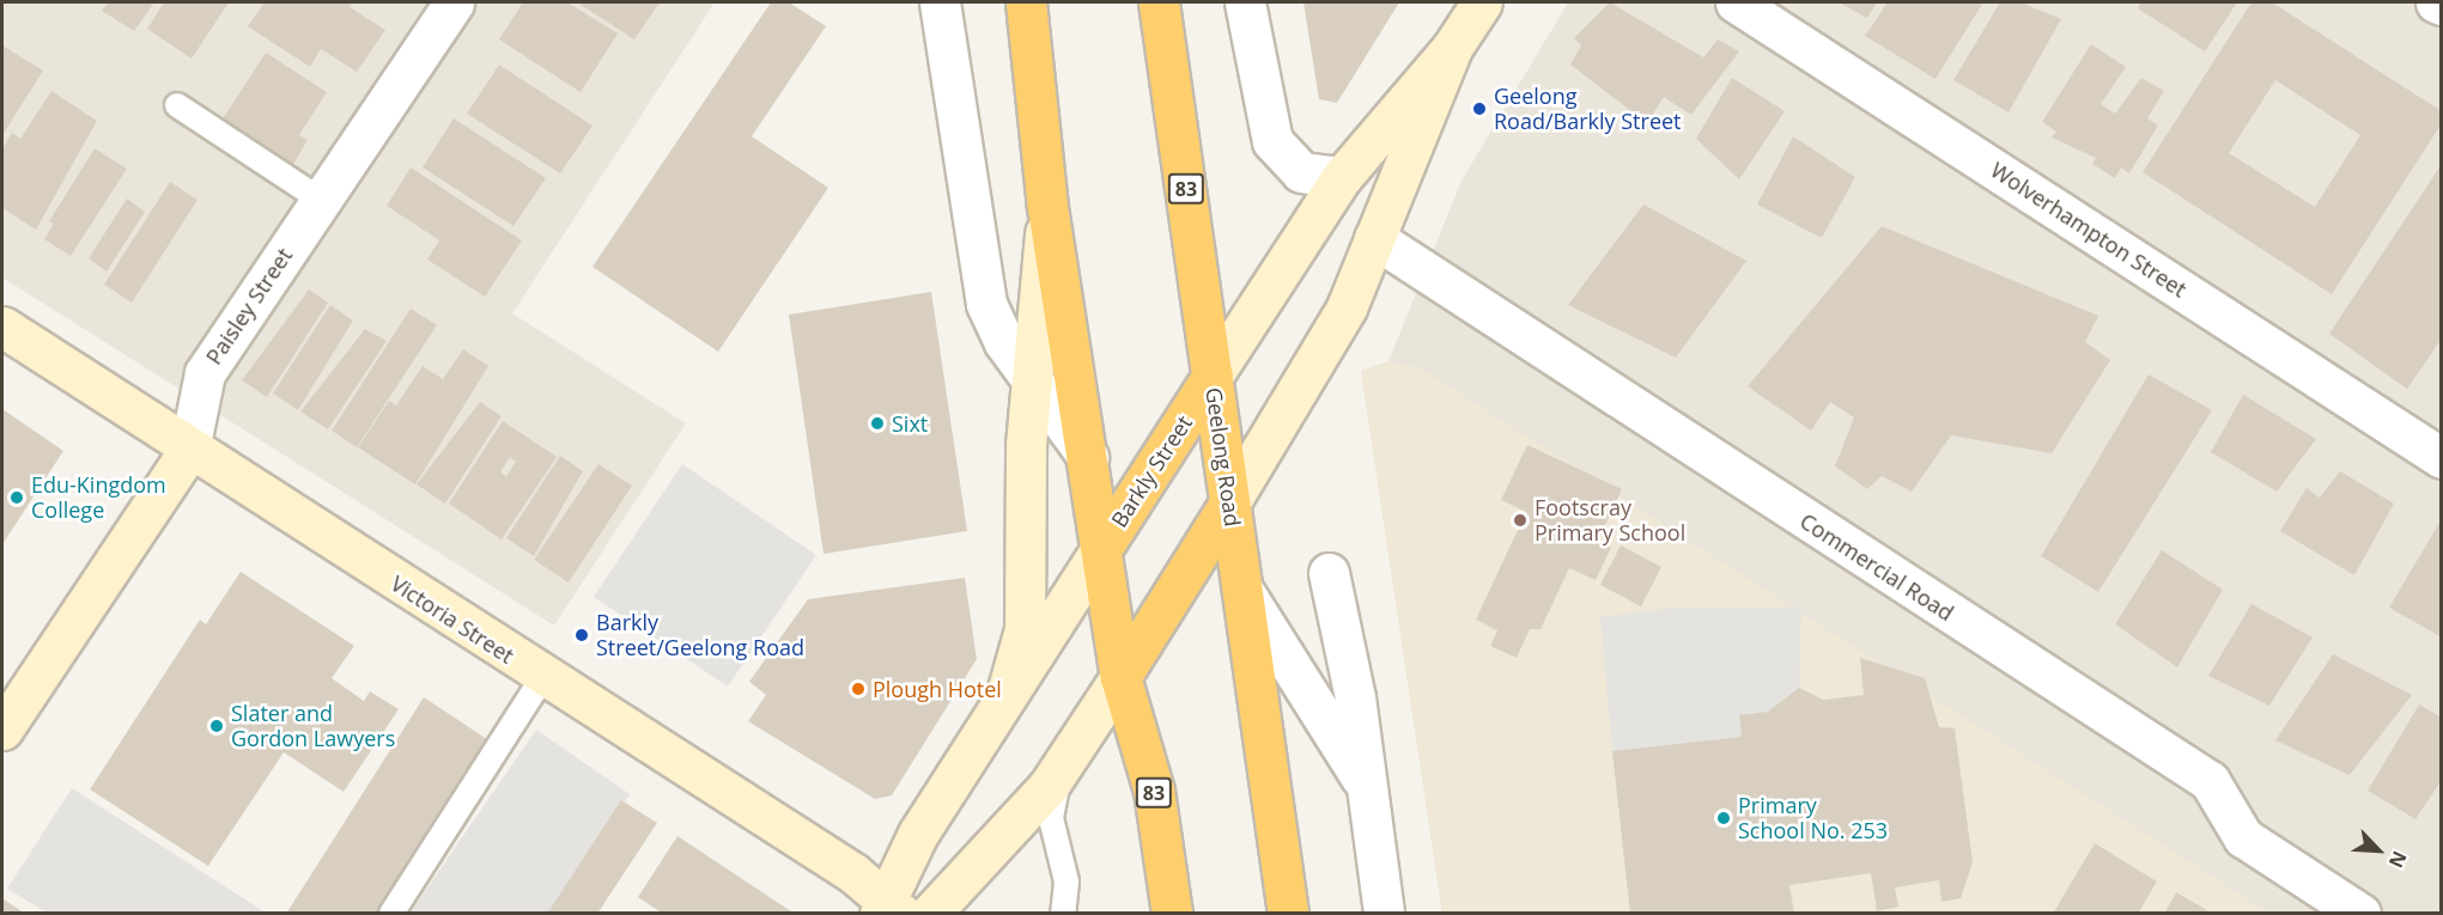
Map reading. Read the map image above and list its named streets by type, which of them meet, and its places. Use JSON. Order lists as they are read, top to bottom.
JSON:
{
  "streets": {
    "highway": ["83", "Geelong Road", "Barkly Street"],
    "street": [
      "Wolverhampton Street",
      "Paisley Street",
      "Commercial Road",
      "Victoria Street"
    ]
  },
  "crossings": [
    ["83", "Barkly Street"],
    ["Paisley Street", "Victoria Street"],
    ["Geelong Road", "Barkly Street"],
    ["Barkly Street", "Commercial Road"],
    ["Barkly Street", "Victoria Street"]
  ],
  "places": [
    "Geelong Road/Barkly Street",
    "Sixt",
    "Edu-Kingdom College",
    "Footscray Primary School",
    "Barkly Street/Geelong Road",
    "Plough Hotel",
    "Slater and Gordon Lawyers",
    "Primary School No. 253"
  ],
  "north": "bottom right"
}
